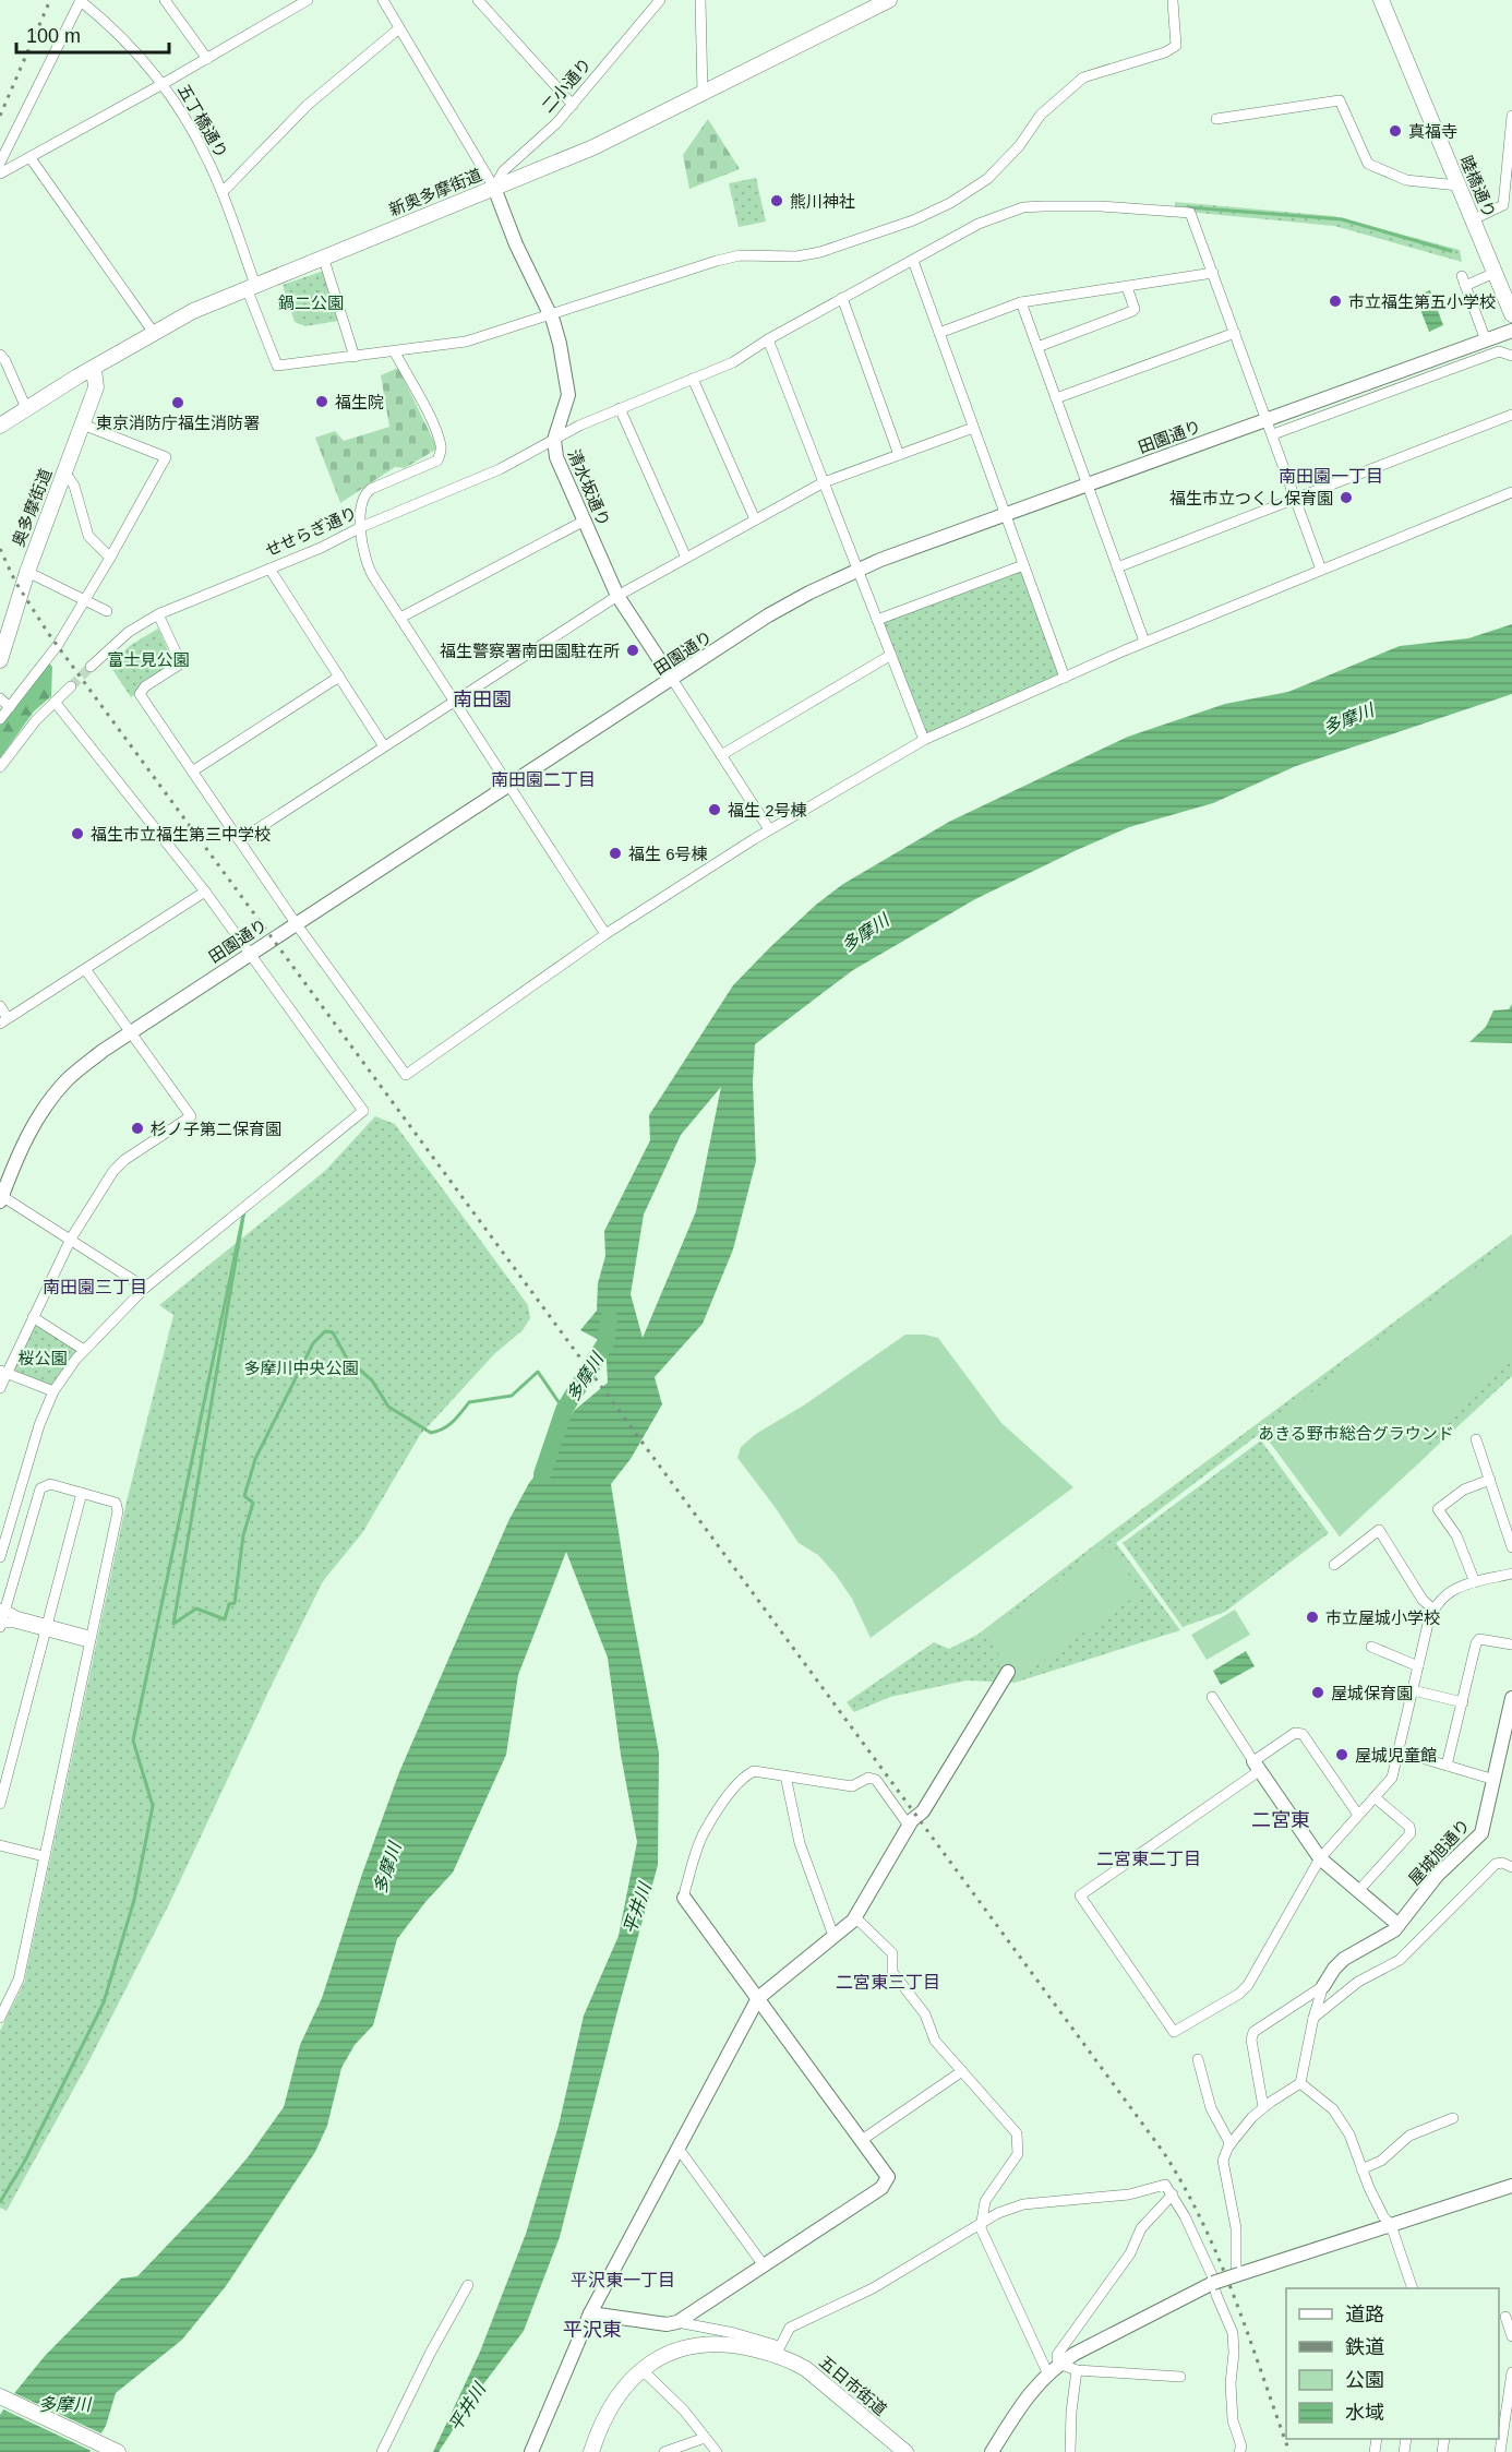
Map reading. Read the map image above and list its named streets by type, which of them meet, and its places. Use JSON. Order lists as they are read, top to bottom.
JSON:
{
  "streets": {
    "main road": [
      "睦橋通り",
      "新奥多摩街道",
      "奥多摩街道",
      "五日市街道"
    ],
    "street": [
      "二小通り",
      "五丁橋通り",
      "田園通り",
      "清水坂通り",
      "せせらぎ通り",
      "屋城旭通り"
    ]
  },
  "crossings": [
    ["二小通り", "新奥多摩街道"],
    ["二小通り", "清水坂通り"],
    ["五丁橋通り", "新奥多摩街道"],
    ["新奥多摩街道", "清水坂通り"],
    ["新奥多摩街道", "奥多摩街道"],
    ["田園通り", "清水坂通り"],
    ["清水坂通り", "せせらぎ通り"]
  ],
  "districts": [
    "南田園一丁目",
    "南田園",
    "南田園二丁目",
    "南田園三丁目",
    "二宮東",
    "二宮東二丁目",
    "二宮東三丁目",
    "平沢東一丁目",
    "平沢東"
  ],
  "water": ["多摩川", "平井川"],
  "parks": [
    "鍋二公園",
    "富士見公園",
    "桜公園",
    "多摩川中央公園",
    "あきる野市総合グラウンド"
  ],
  "places": [
    "真福寺",
    "熊川神社",
    "市立福生第五小学校",
    "福生院",
    "東京消防庁福生消防署",
    "福生市立つくし保育園",
    "福生警察署南田園駐在所",
    "福生 2号棟",
    "福生市立福生第三中学校",
    "福生 6号棟",
    "杉ノ子第二保育園",
    "市立屋城小学校",
    "屋城保育園",
    "屋城児童館"
  ],
  "legend": [
    "道路",
    "鉄道",
    "公園",
    "水域"
  ],
  "scale_bar": "100 m"
}
